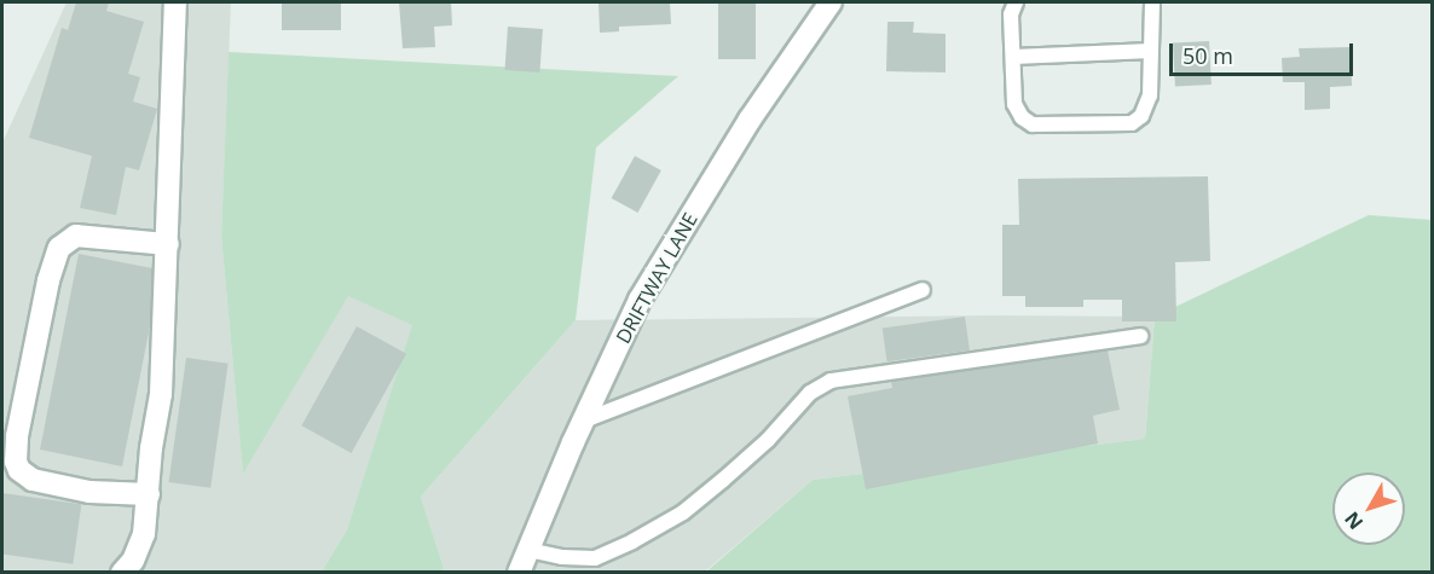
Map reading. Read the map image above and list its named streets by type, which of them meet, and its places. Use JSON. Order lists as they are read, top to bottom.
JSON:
{
  "streets": {
    "street": ["DRIFTWAY LANE"]
  },
  "scale_bar": "50 m",
  "north": "bottom left"
}
